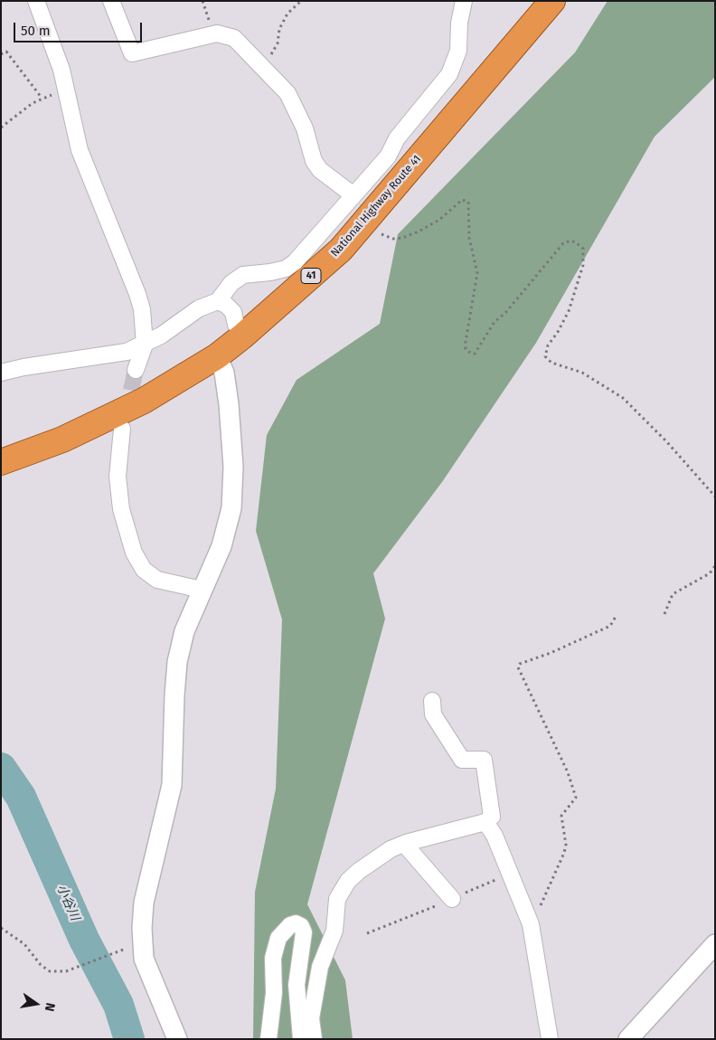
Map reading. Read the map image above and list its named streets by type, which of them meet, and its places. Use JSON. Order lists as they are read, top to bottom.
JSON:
{
  "streets": {
    "highway": ["National Highway Route 41", "41"]
  },
  "water": ["小谷川"],
  "scale_bar": "50 m",
  "north": "right"
}
